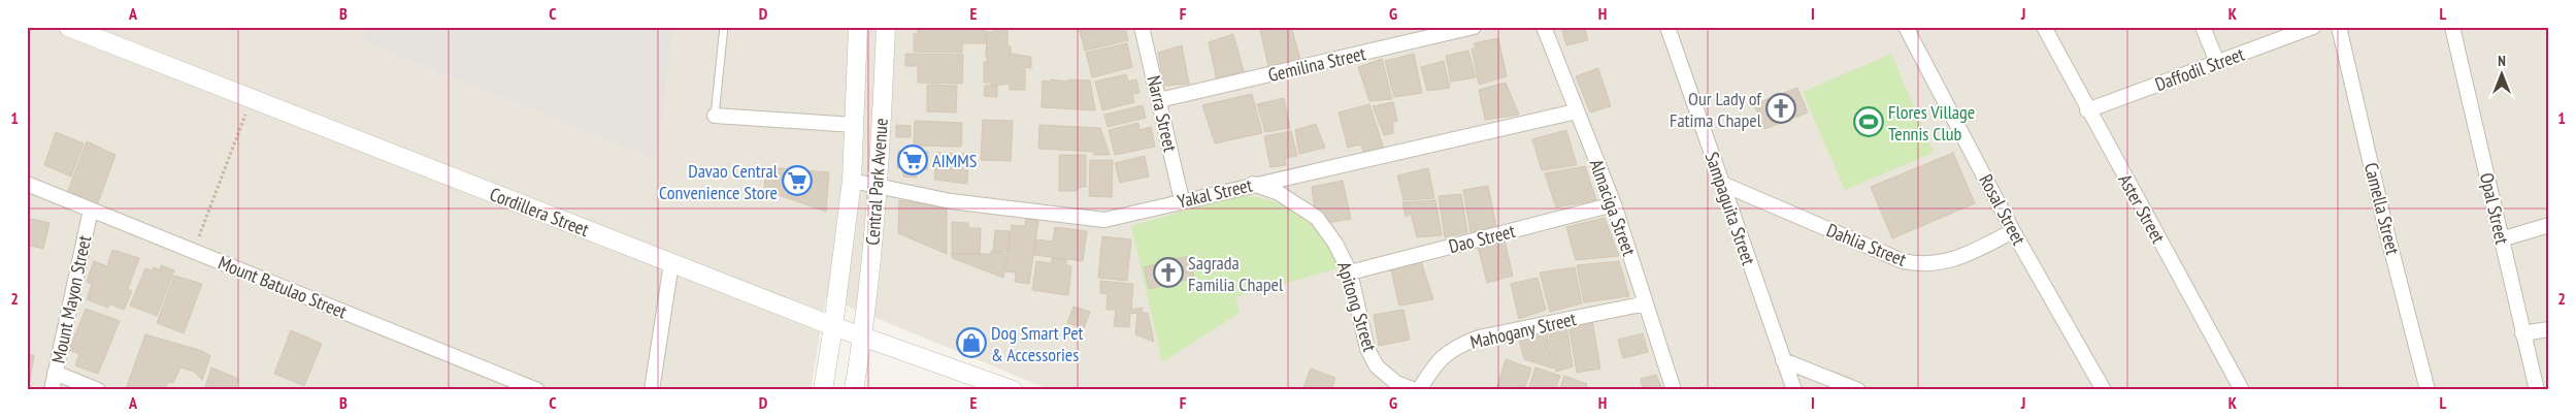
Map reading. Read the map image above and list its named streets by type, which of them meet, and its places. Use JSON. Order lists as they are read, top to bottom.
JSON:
{
  "streets": {
    "street": [
      "Gemilina Street",
      "Daffodil Street",
      "Narra Street",
      "Central Park Avenue",
      "Yakal Street",
      "Almaciga Street",
      "Sampaguita Street",
      "Aster Street",
      "Camella Street",
      "Opal Street",
      "Rosal Street",
      "Cordillera Street",
      "Dao Street",
      "Dahlia Street",
      "Mount Batulao Street",
      "Mount Mayon Street",
      "Apitong Street",
      "Mahogany Street"
    ]
  },
  "crossings": [
    ["Gemilina Street", "Narra Street"],
    ["Daffodil Street", "Aster Street"],
    ["Narra Street", "Yakal Street"],
    ["Central Park Avenue", "Yakal Street"],
    ["Central Park Avenue", "Cordillera Street"],
    ["Yakal Street", "Almaciga Street"],
    ["Yakal Street", "Apitong Street"],
    ["Almaciga Street", "Dao Street"],
    ["Almaciga Street", "Mahogany Street"],
    ["Sampaguita Street", "Dahlia Street"],
    ["Rosal Street", "Dahlia Street"],
    ["Dao Street", "Apitong Street"],
    ["Mount Batulao Street", "Mount Mayon Street"]
  ],
  "places": {
    "church": ["Our Lady of Fatima Chapel", "Sagrada Familia Chapel"],
    "sports": ["Flores Village Tennis Club"],
    "supermarket": ["AIMMS", "Davao Central Convenience Store"],
    "shop": ["Dog Smart Pet & Accessories"]
  },
  "north": "top",
  "grid": {
    "columns": [
      "A",
      "B",
      "C",
      "D",
      "E",
      "F",
      "G",
      "H",
      "I",
      "J",
      "K",
      "L"
    ],
    "rows": ["1", "2"]
  }
}
